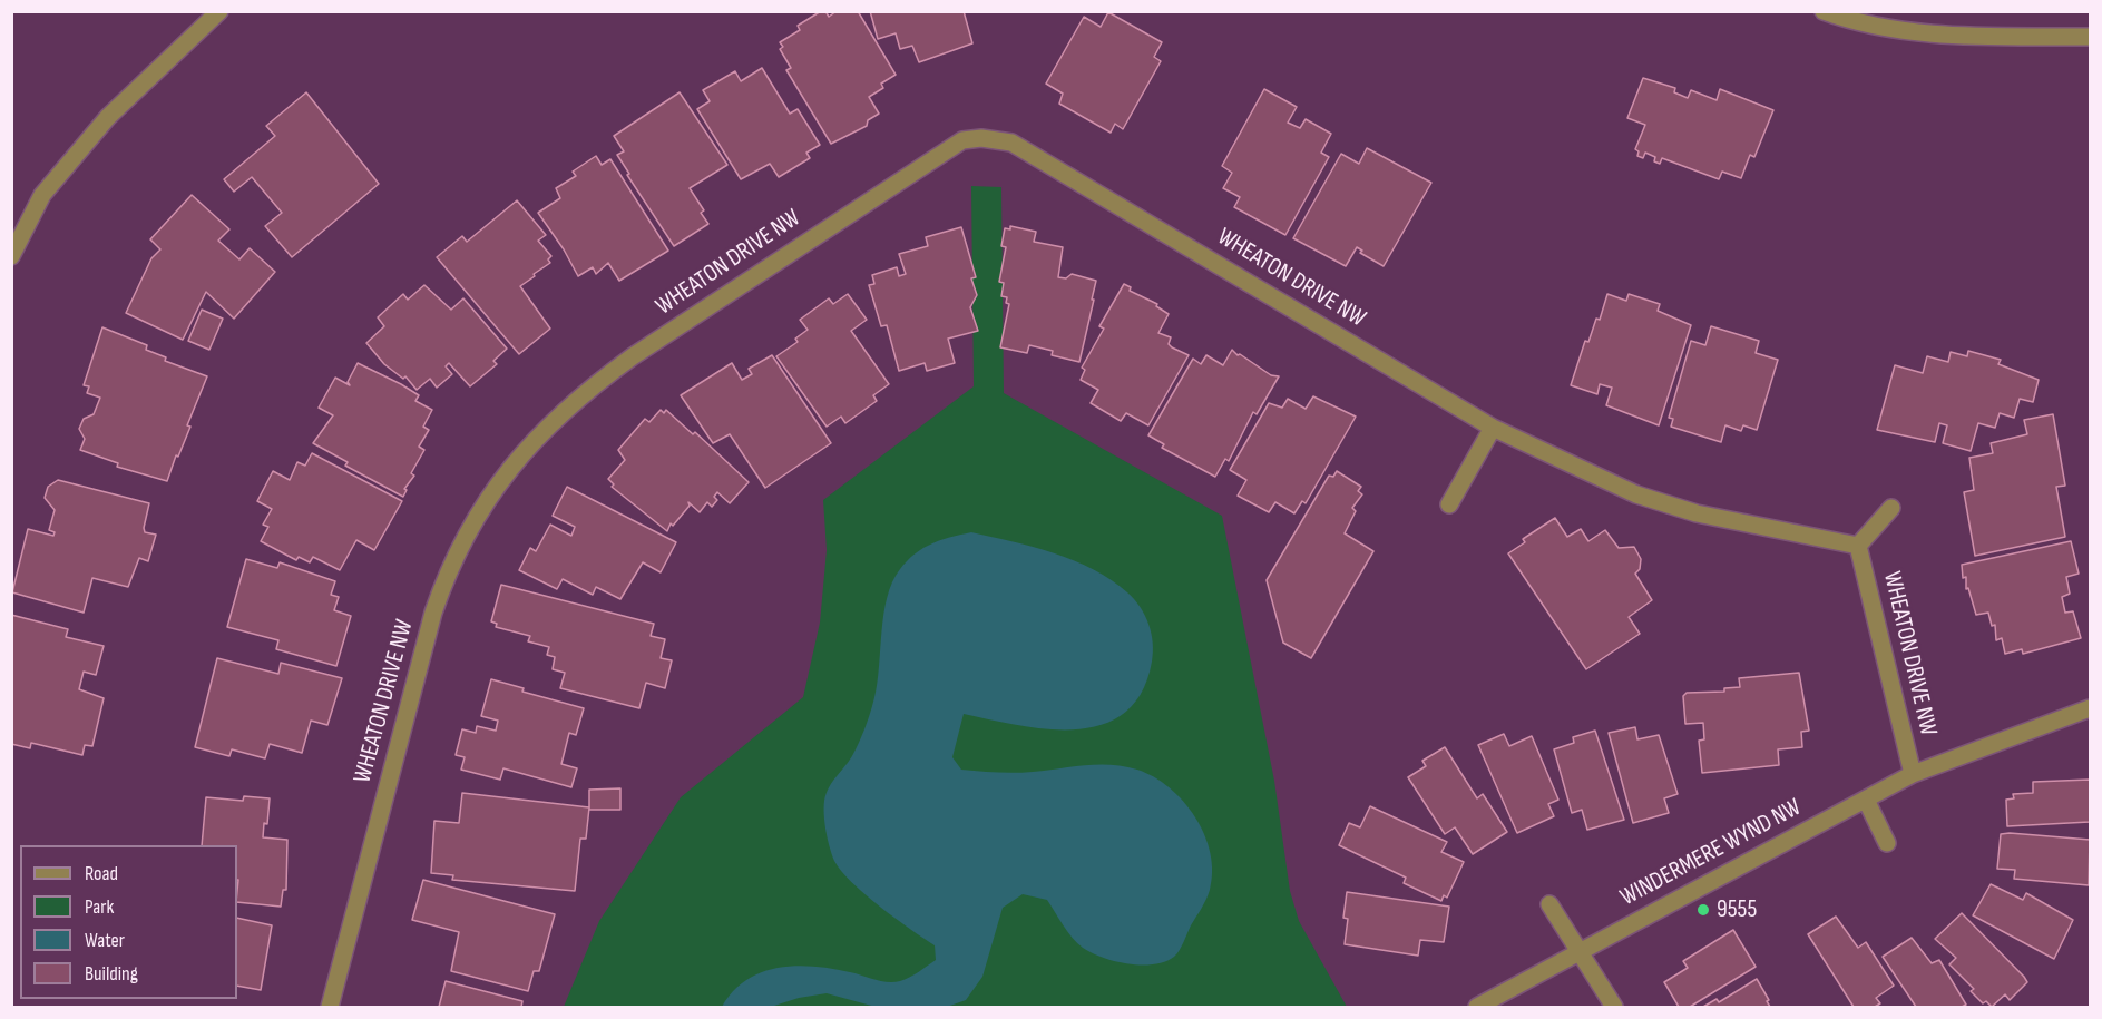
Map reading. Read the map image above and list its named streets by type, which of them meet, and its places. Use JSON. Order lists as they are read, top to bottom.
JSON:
{
  "streets": {
    "street": ["WHEATON DRIVE NW", "WINDERMERE WYND NW"]
  },
  "crossings": [
    ["WHEATON DRIVE NW", "WINDERMERE WYND NW"]
  ],
  "places": ["9555"],
  "legend": [
    "Road",
    "Park",
    "Water",
    "Building"
  ]
}
